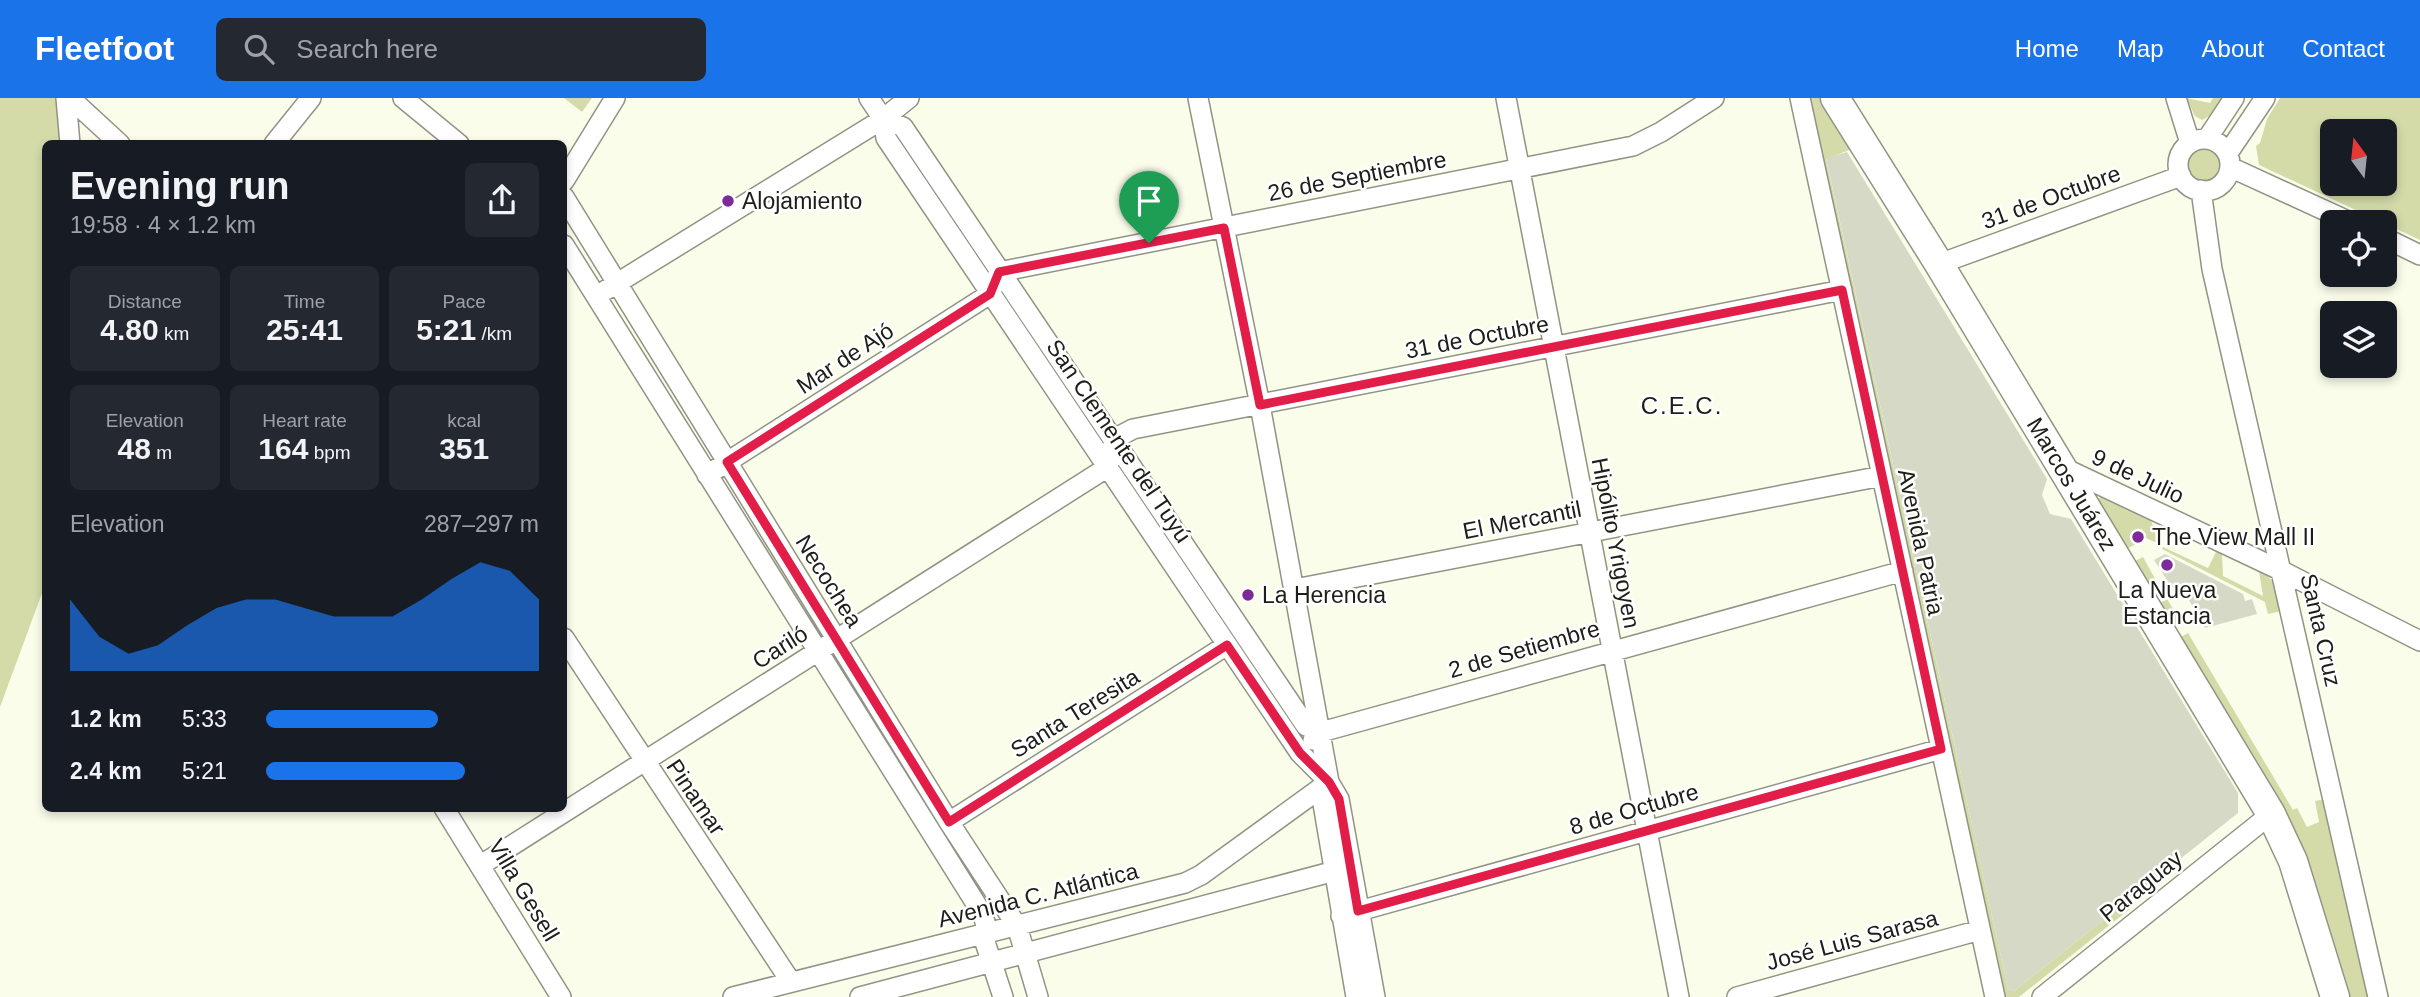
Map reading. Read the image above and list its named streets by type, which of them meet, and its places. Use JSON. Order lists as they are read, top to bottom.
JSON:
{
  "streets": {
    "main road": ["Marcos Juárez"],
    "street": [
      "26 de Septiembre",
      "31 de Octubre",
      "Mar de Ajó",
      "San Clemente del Tuyú",
      "9 de Julio",
      "El Mercantil",
      "Avenida Patria",
      "Hipólito Yrigoyen",
      "Necochea",
      "Santa Cruz",
      "Cariló",
      "2 de Setiembre",
      "Santa Teresita",
      "Pinamar",
      "8 de Octubre",
      "Paraguay",
      "Villa Gesell",
      "Avenida C. Atlántica",
      "José Luis Sarasa"
    ]
  },
  "crossings": [
    ["26 de Septiembre", "San Clemente del Tuyú"],
    ["26 de Septiembre", "Hipólito Yrigoyen"],
    ["31 de Octubre", "San Clemente del Tuyú"],
    ["31 de Octubre", "Marcos Juárez"],
    ["31 de Octubre", "Avenida Patria"],
    ["31 de Octubre", "Hipólito Yrigoyen"],
    ["31 de Octubre", "Santa Cruz"],
    ["Mar de Ajó", "San Clemente del Tuyú"],
    ["Mar de Ajó", "Necochea"],
    ["San Clemente del Tuyú", "Cariló"],
    ["San Clemente del Tuyú", "2 de Setiembre"],
    ["San Clemente del Tuyú", "Santa Teresita"],
    ["San Clemente del Tuyú", "Avenida C. Atlántica"],
    ["9 de Julio", "Marcos Juárez"],
    ["9 de Julio", "Santa Cruz"],
    ["Marcos Juárez", "Paraguay"],
    ["El Mercantil", "Avenida Patria"],
    ["El Mercantil", "Hipólito Yrigoyen"],
    ["Avenida Patria", "2 de Setiembre"],
    ["Avenida Patria", "8 de Octubre"],
    ["Avenida Patria", "José Luis Sarasa"],
    ["Hipólito Yrigoyen", "2 de Setiembre"],
    ["Hipólito Yrigoyen", "8 de Octubre"],
    ["Necochea", "Cariló"],
    ["Necochea", "Santa Teresita"],
    ["Necochea", "Avenida C. Atlántica"],
    ["Cariló", "Pinamar"],
    ["Cariló", "Villa Gesell"],
    ["Pinamar", "Avenida C. Atlántica"]
  ],
  "districts": ["C.E.C."],
  "places": [
    "Alojamiento",
    "The View Mall II",
    "La Nueva Estancia",
    "La Herencia"
  ],
  "north": "top",
  "page": {
    "header": "Fleetfoot",
    "search": "Search here",
    "nav": [
      "Home",
      "Map",
      "About",
      "Contact"
    ],
    "heading": ["Evening run", "19:58 · 4 × 1.2 km"],
    "stats": [
      ["Distance", "4.80 km"],
      ["Time", "25:41"],
      ["Pace", "5:21 /km"],
      ["Elevation", "48 m"],
      ["Heart rate", "164 bpm"],
      ["kcal", "351"]
    ],
    "chart": ["Elevation", "287–297 m"],
    "list": [
      {
        "name": "1.2 km",
        "note": "5:33"
      },
      {
        "name": "2.4 km",
        "note": "5:21"
      }
    ]
  }
}
